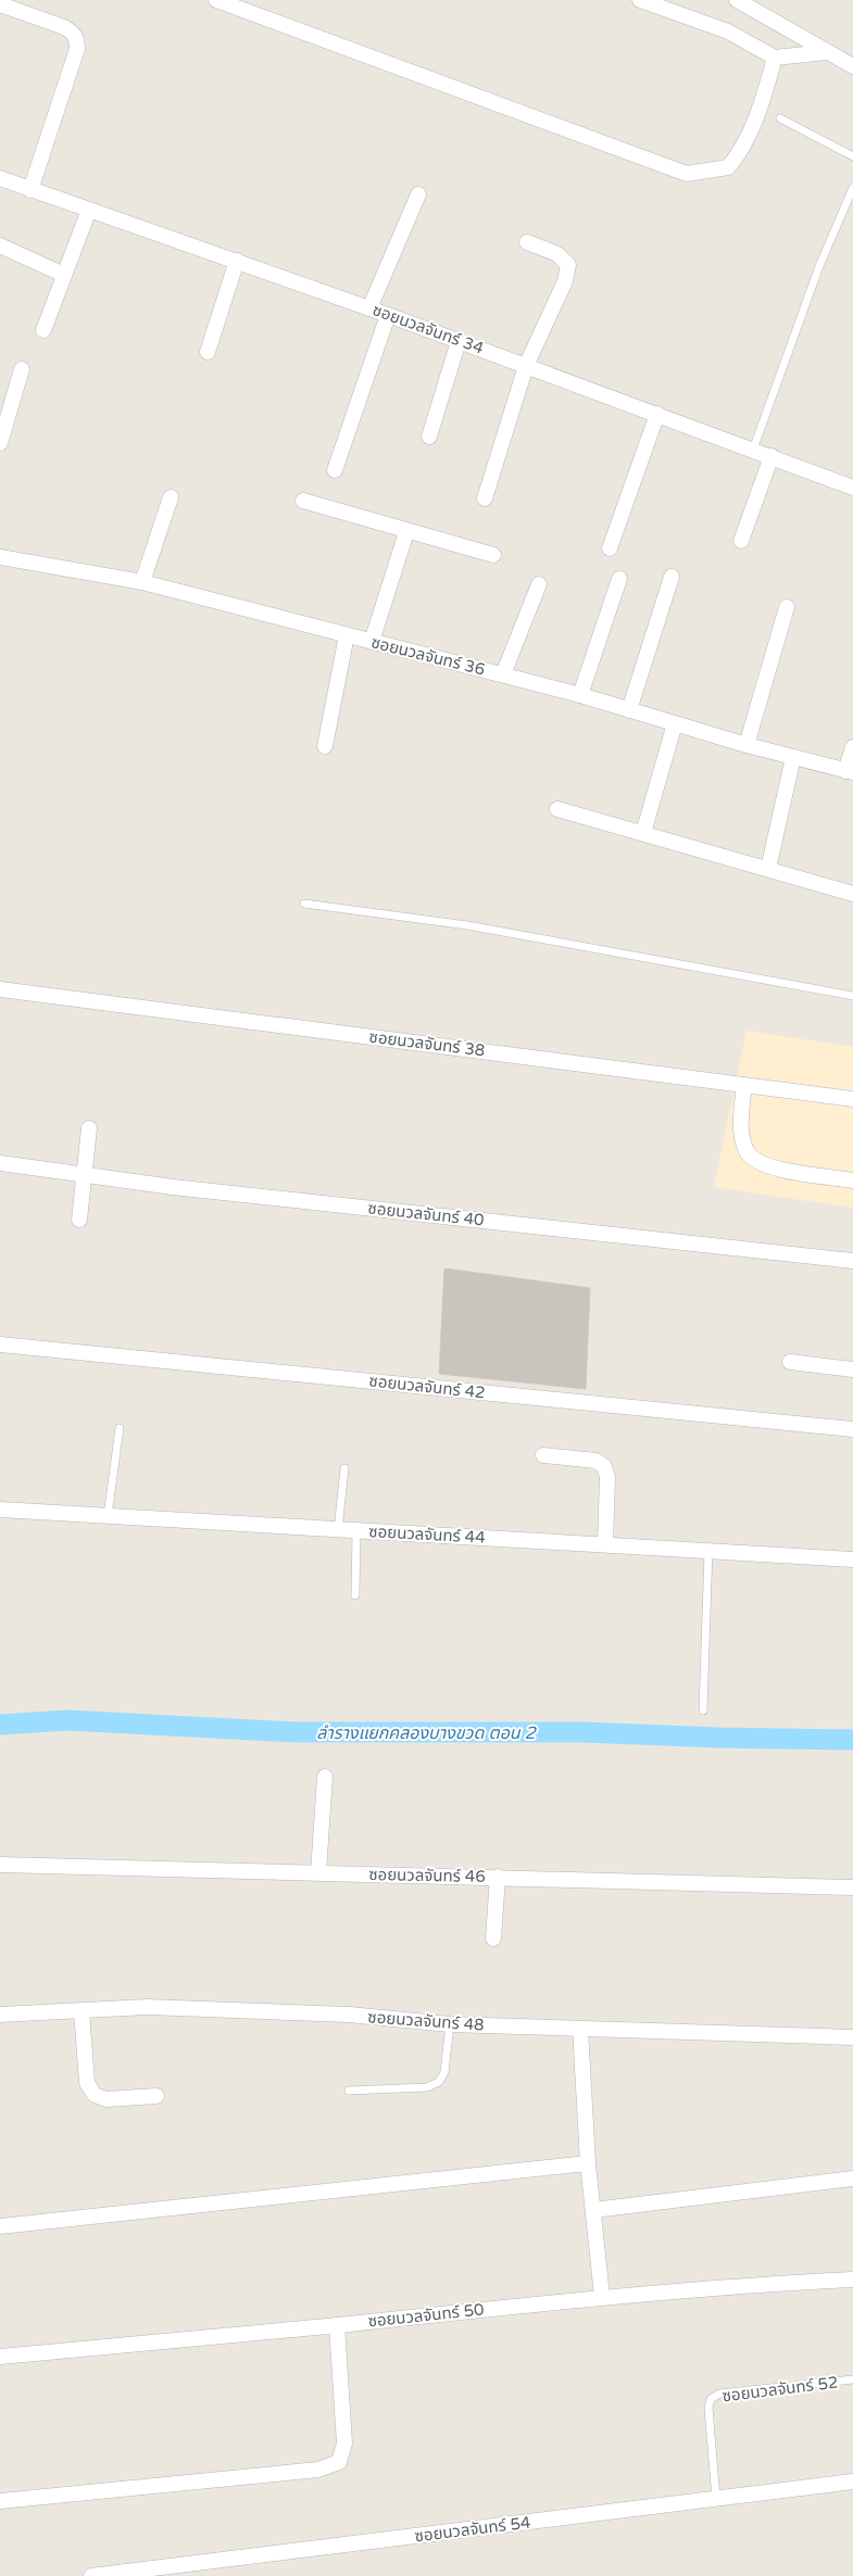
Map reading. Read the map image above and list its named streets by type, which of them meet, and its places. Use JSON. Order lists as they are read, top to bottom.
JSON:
{
  "streets": {
    "street": [
      "ซอยนวลจันทร์ 34",
      "ซอยนวลจันทร์ 36",
      "ซอยนวลจันทร์ 38",
      "ซอยนวลจันทร์ 40",
      "ซอยนวลจันทร์ 42",
      "ซอยนวลจันทร์ 44",
      "ซอยนวลจันทร์ 46",
      "ซอยนวลจันทร์ 48",
      "ซอยนวลจันทร์ 50",
      "ซอยนวลจันทร์ 54"
    ],
    "lane": ["ซอยนวลจันทร์ 52"]
  },
  "crossings": [
    ["ซอยนวลจันทร์ 52", "ซอยนวลจันทร์ 54"]
  ],
  "water": ["ลำรางแยกคลองบางขวด ตอน 2"]
}
